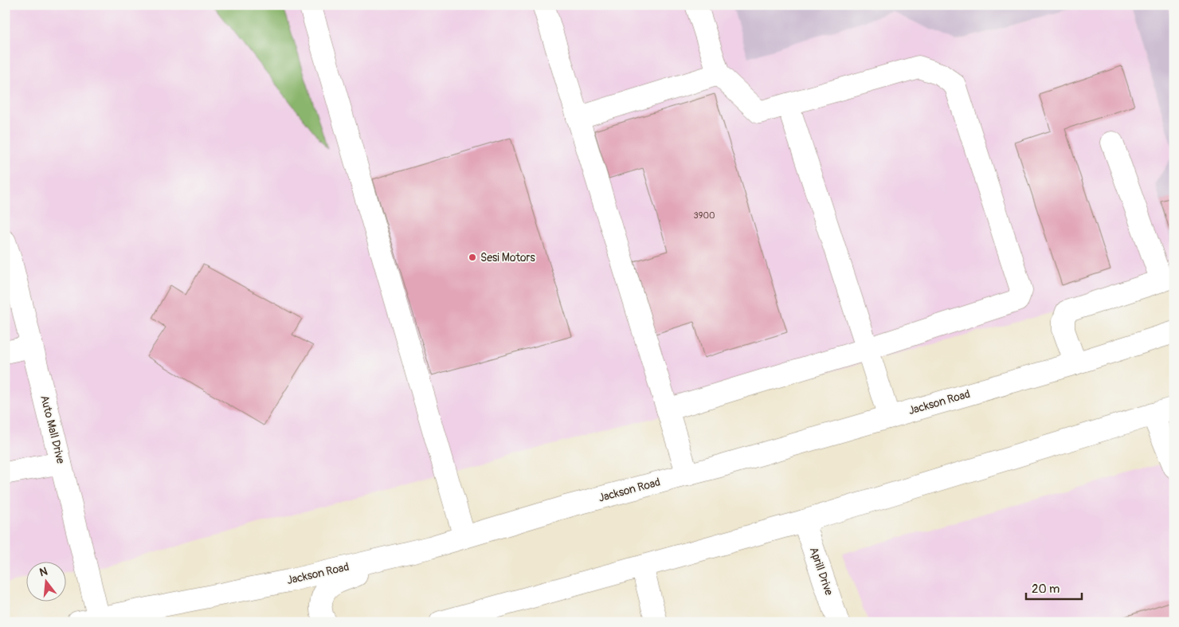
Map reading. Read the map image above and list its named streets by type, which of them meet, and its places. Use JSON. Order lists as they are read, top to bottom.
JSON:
{
  "streets": {
    "main road": ["Jackson Road", "Auto Mall Drive", "Aprill Drive"]
  },
  "crossings": [
    ["Jackson Road", "Auto Mall Drive"]
  ],
  "places": ["Sesi Motors"],
  "house_numbers": ["3900"],
  "scale_bar": "20 m",
  "north": "top"
}
